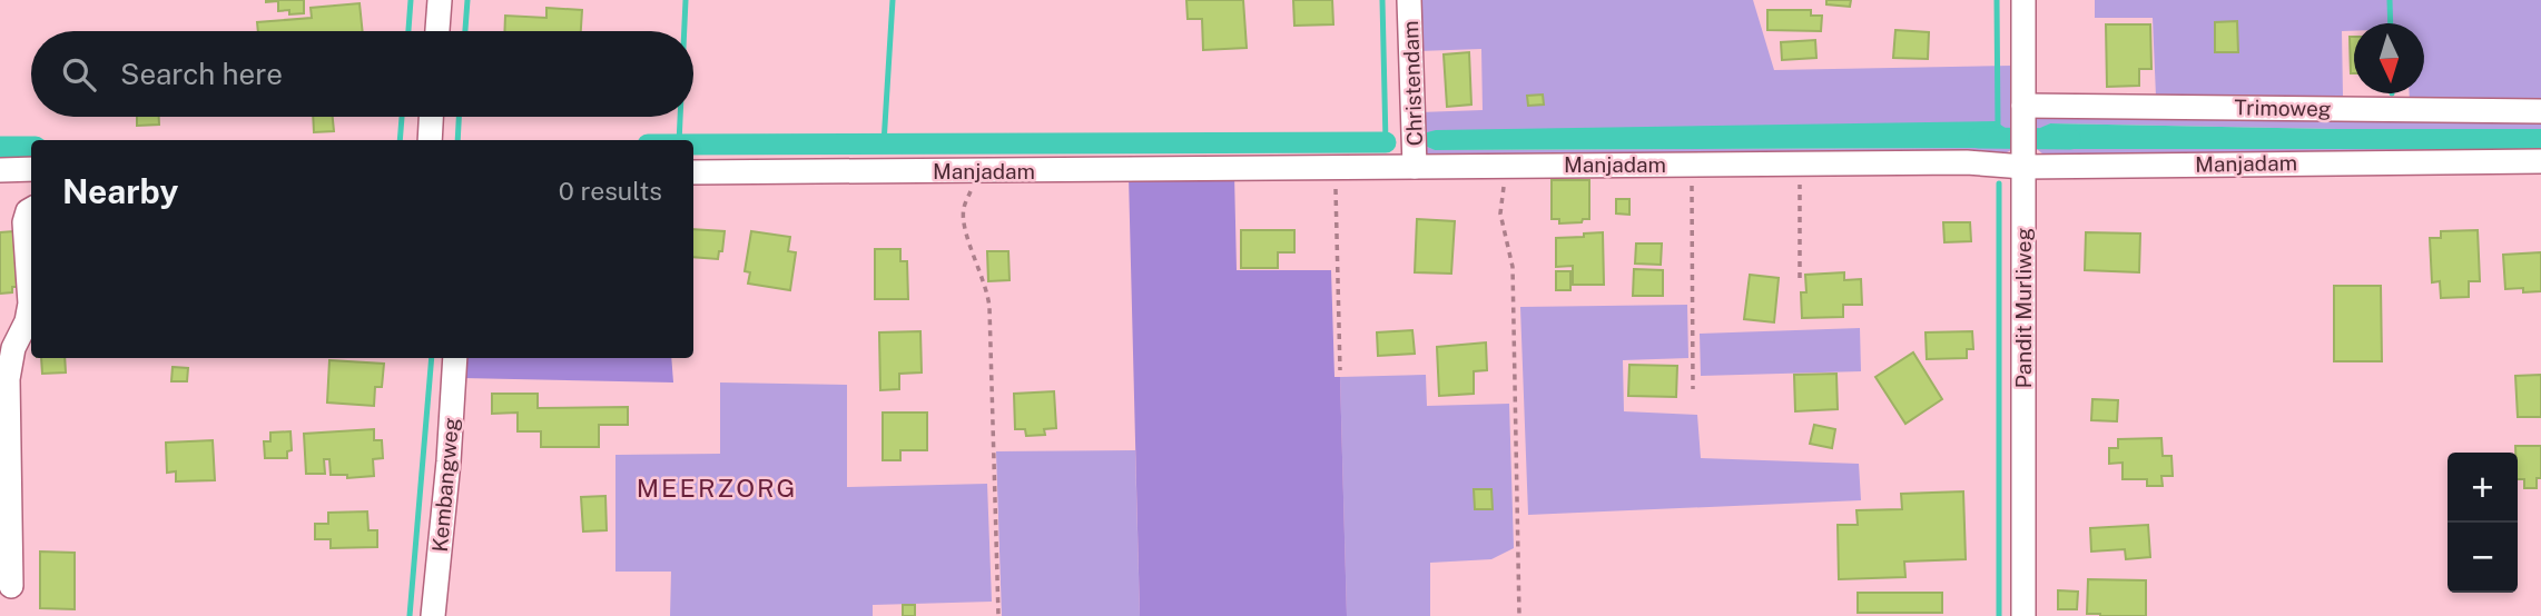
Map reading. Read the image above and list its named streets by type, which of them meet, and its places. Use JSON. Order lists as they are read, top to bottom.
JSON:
{
  "streets": {
    "street": [
      "Christendam",
      "Trimoweg",
      "Manjadam",
      "Pandit Murliweg",
      "Kembangweg"
    ]
  },
  "crossings": [
    ["Christendam", "Manjadam"],
    ["Trimoweg", "Pandit Murliweg"],
    ["Manjadam", "Pandit Murliweg"]
  ],
  "districts": ["MEERZORG"],
  "north": "bottom",
  "page": {
    "search": "Search here",
    "heading": ["Nearby", "0 results"],
    "map_buttons": ["+", "−"]
  }
}
